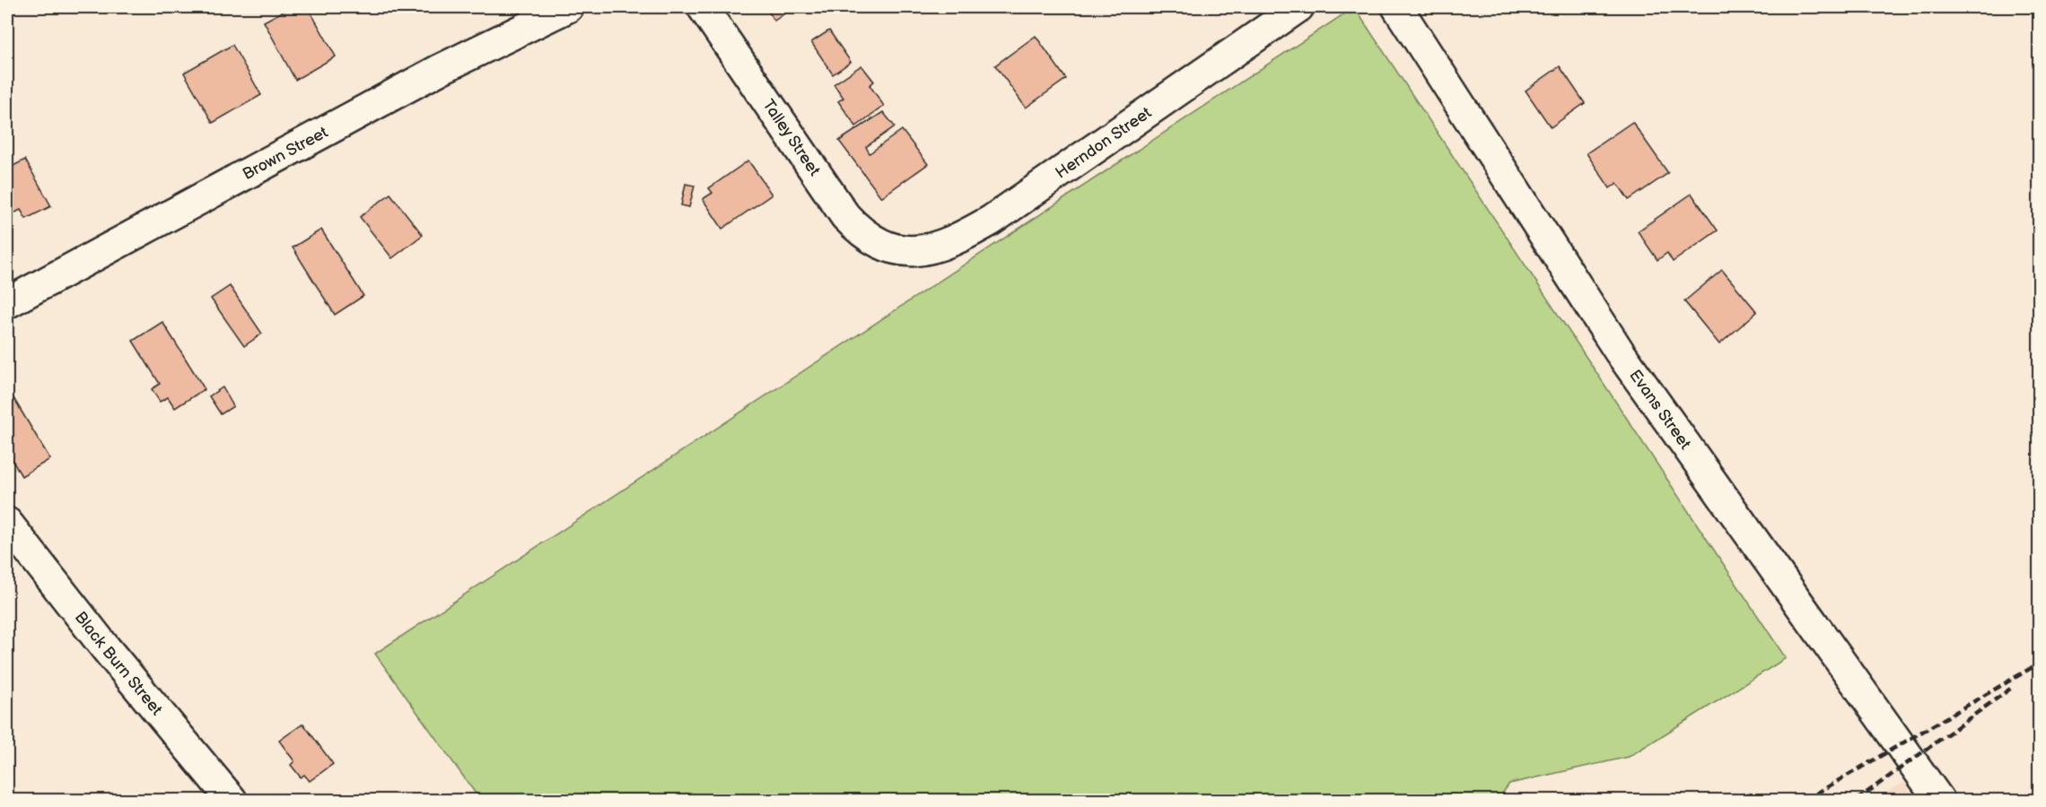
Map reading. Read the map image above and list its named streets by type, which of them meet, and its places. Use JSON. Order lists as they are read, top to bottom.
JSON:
{
  "streets": {
    "street": [
      "Talley Street",
      "Herndon Street",
      "Brown Street",
      "Evans Street",
      "Black Burn Street"
    ]
  },
  "crossings": [
    ["Talley Street", "Herndon Street"]
  ]
}
